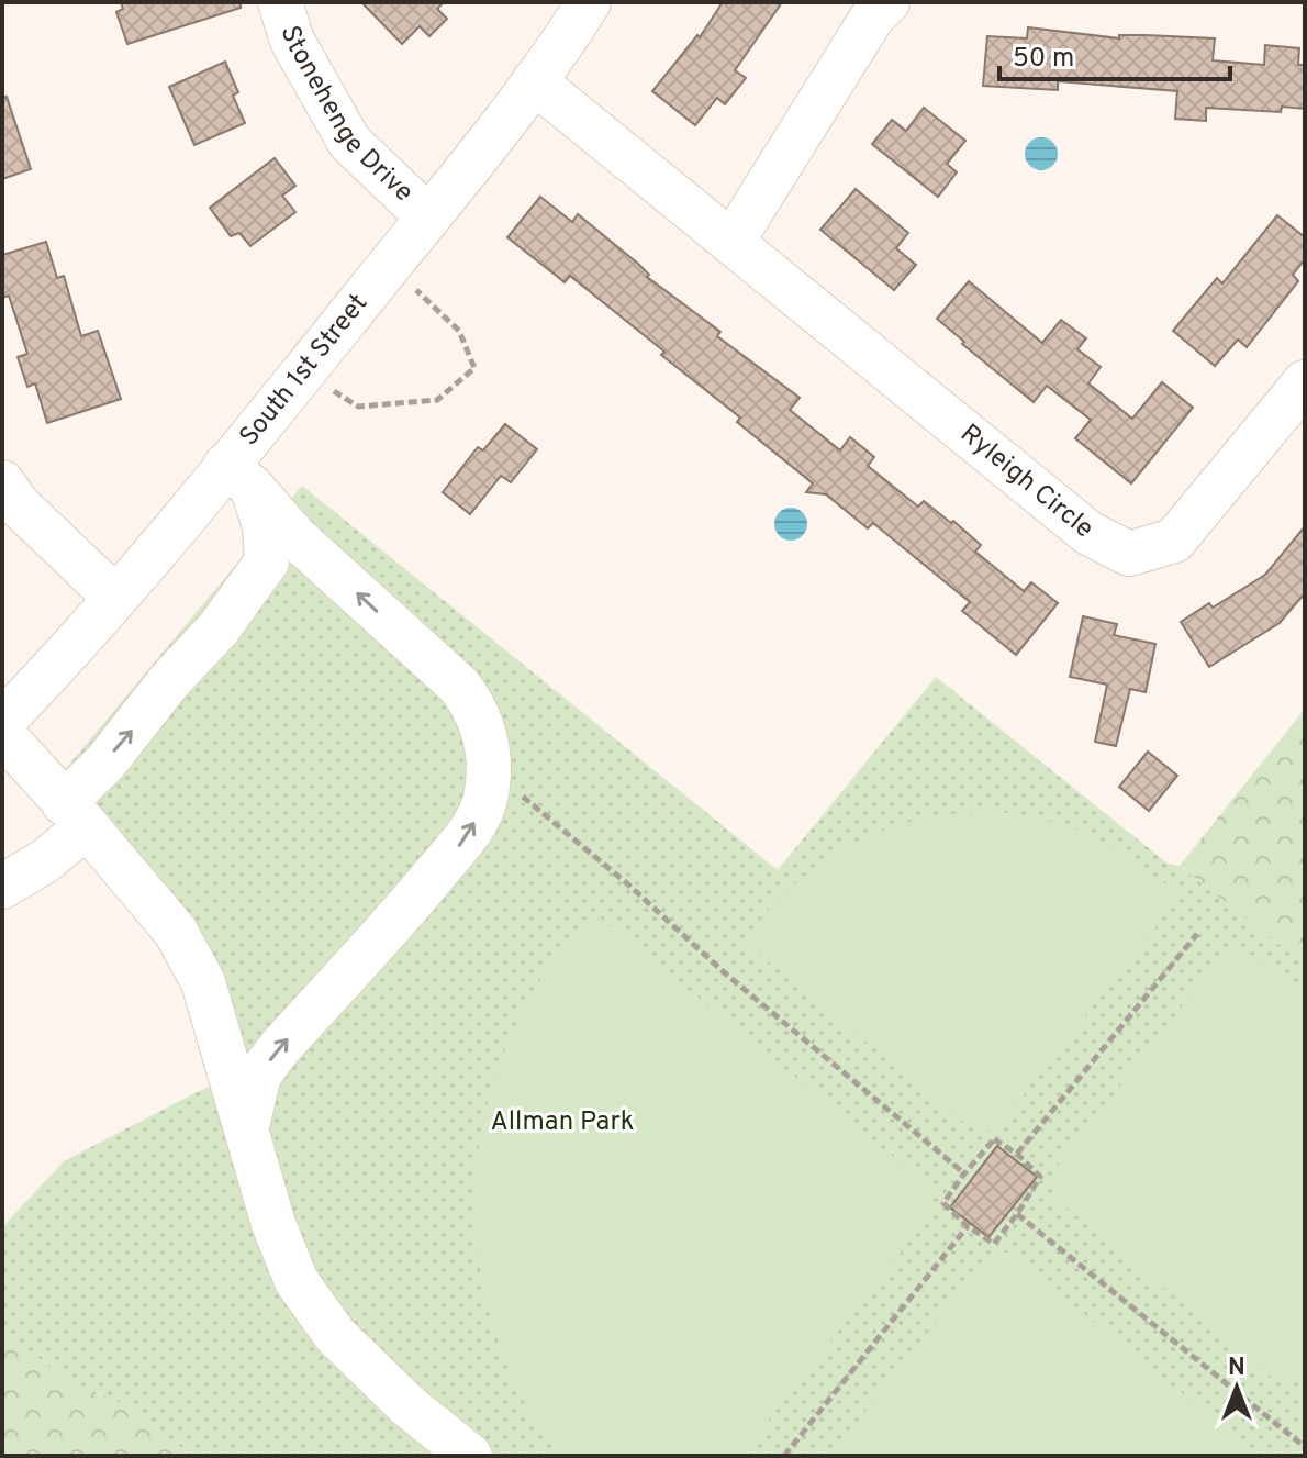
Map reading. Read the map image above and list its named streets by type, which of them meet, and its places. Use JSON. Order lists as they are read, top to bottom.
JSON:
{
  "streets": {
    "street": ["Stonehenge Drive", "South 1st Street", "Ryleigh Circle"]
  },
  "crossings": [
    ["Stonehenge Drive", "South 1st Street"],
    ["South 1st Street", "Ryleigh Circle"]
  ],
  "parks": ["Allman Park"],
  "scale_bar": "50 m",
  "north": "top"
}
